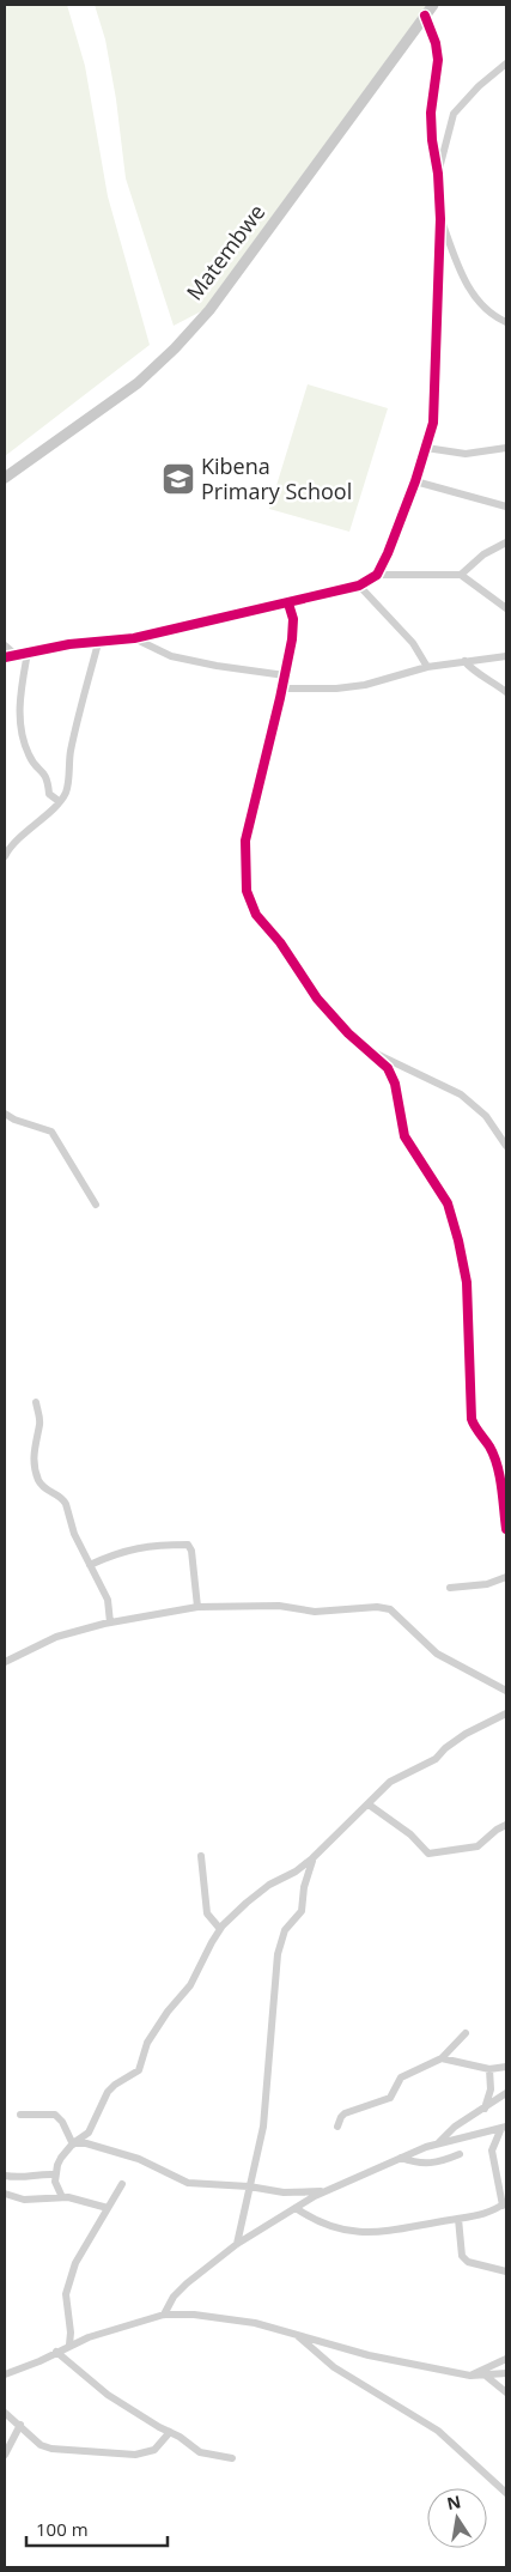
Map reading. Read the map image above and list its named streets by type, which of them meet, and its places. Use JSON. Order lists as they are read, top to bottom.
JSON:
{
  "streets": {
    "main road": ["Matembwe"]
  },
  "places": {
    "school or university": ["Kibena Primary School"]
  },
  "scale_bar": "100 m",
  "north": "top"
}
